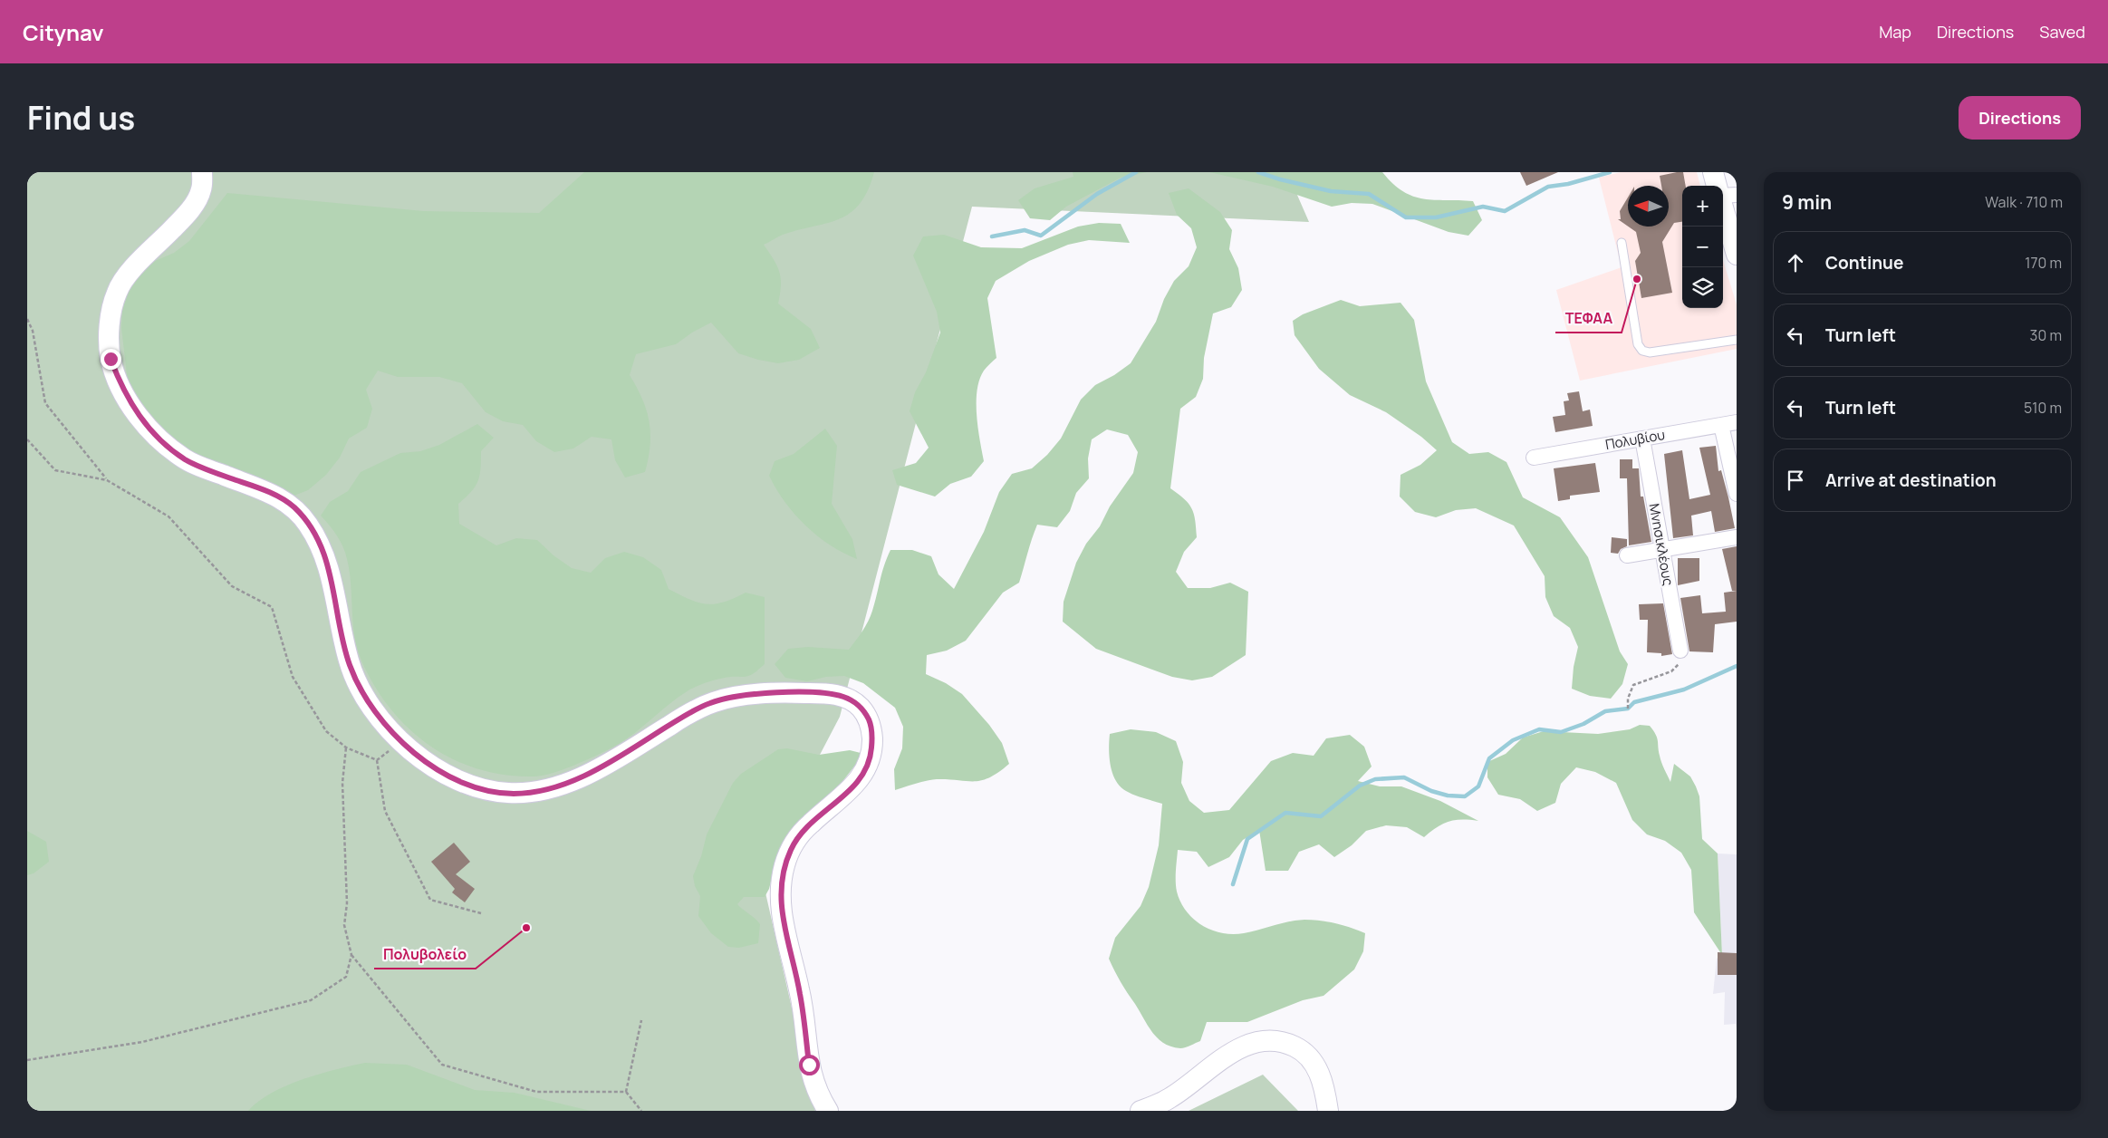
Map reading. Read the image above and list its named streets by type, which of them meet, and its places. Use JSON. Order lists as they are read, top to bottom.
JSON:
{
  "streets": {
    "street": ["Πολυβίου", "Μνησικλέους"]
  },
  "crossings": [
    ["Πολυβίου", "Μνησικλέους"]
  ],
  "places": ["ΤΕΦΑΑ", "Πολυβολείο"],
  "north": "left",
  "page": {
    "header": "Citynav",
    "nav": ["Map", "Directions", "Saved"],
    "title": "Find us",
    "buttons": "Directions",
    "heading": ["9 min", "Walk · 710 m"],
    "map_buttons": ["+", "−"],
    "list": [
      ["Continue", "170 m"],
      ["Turn left", "30 m"],
      ["Turn left", "510 m"],
      "Arrive at destination"
    ]
  }
}
